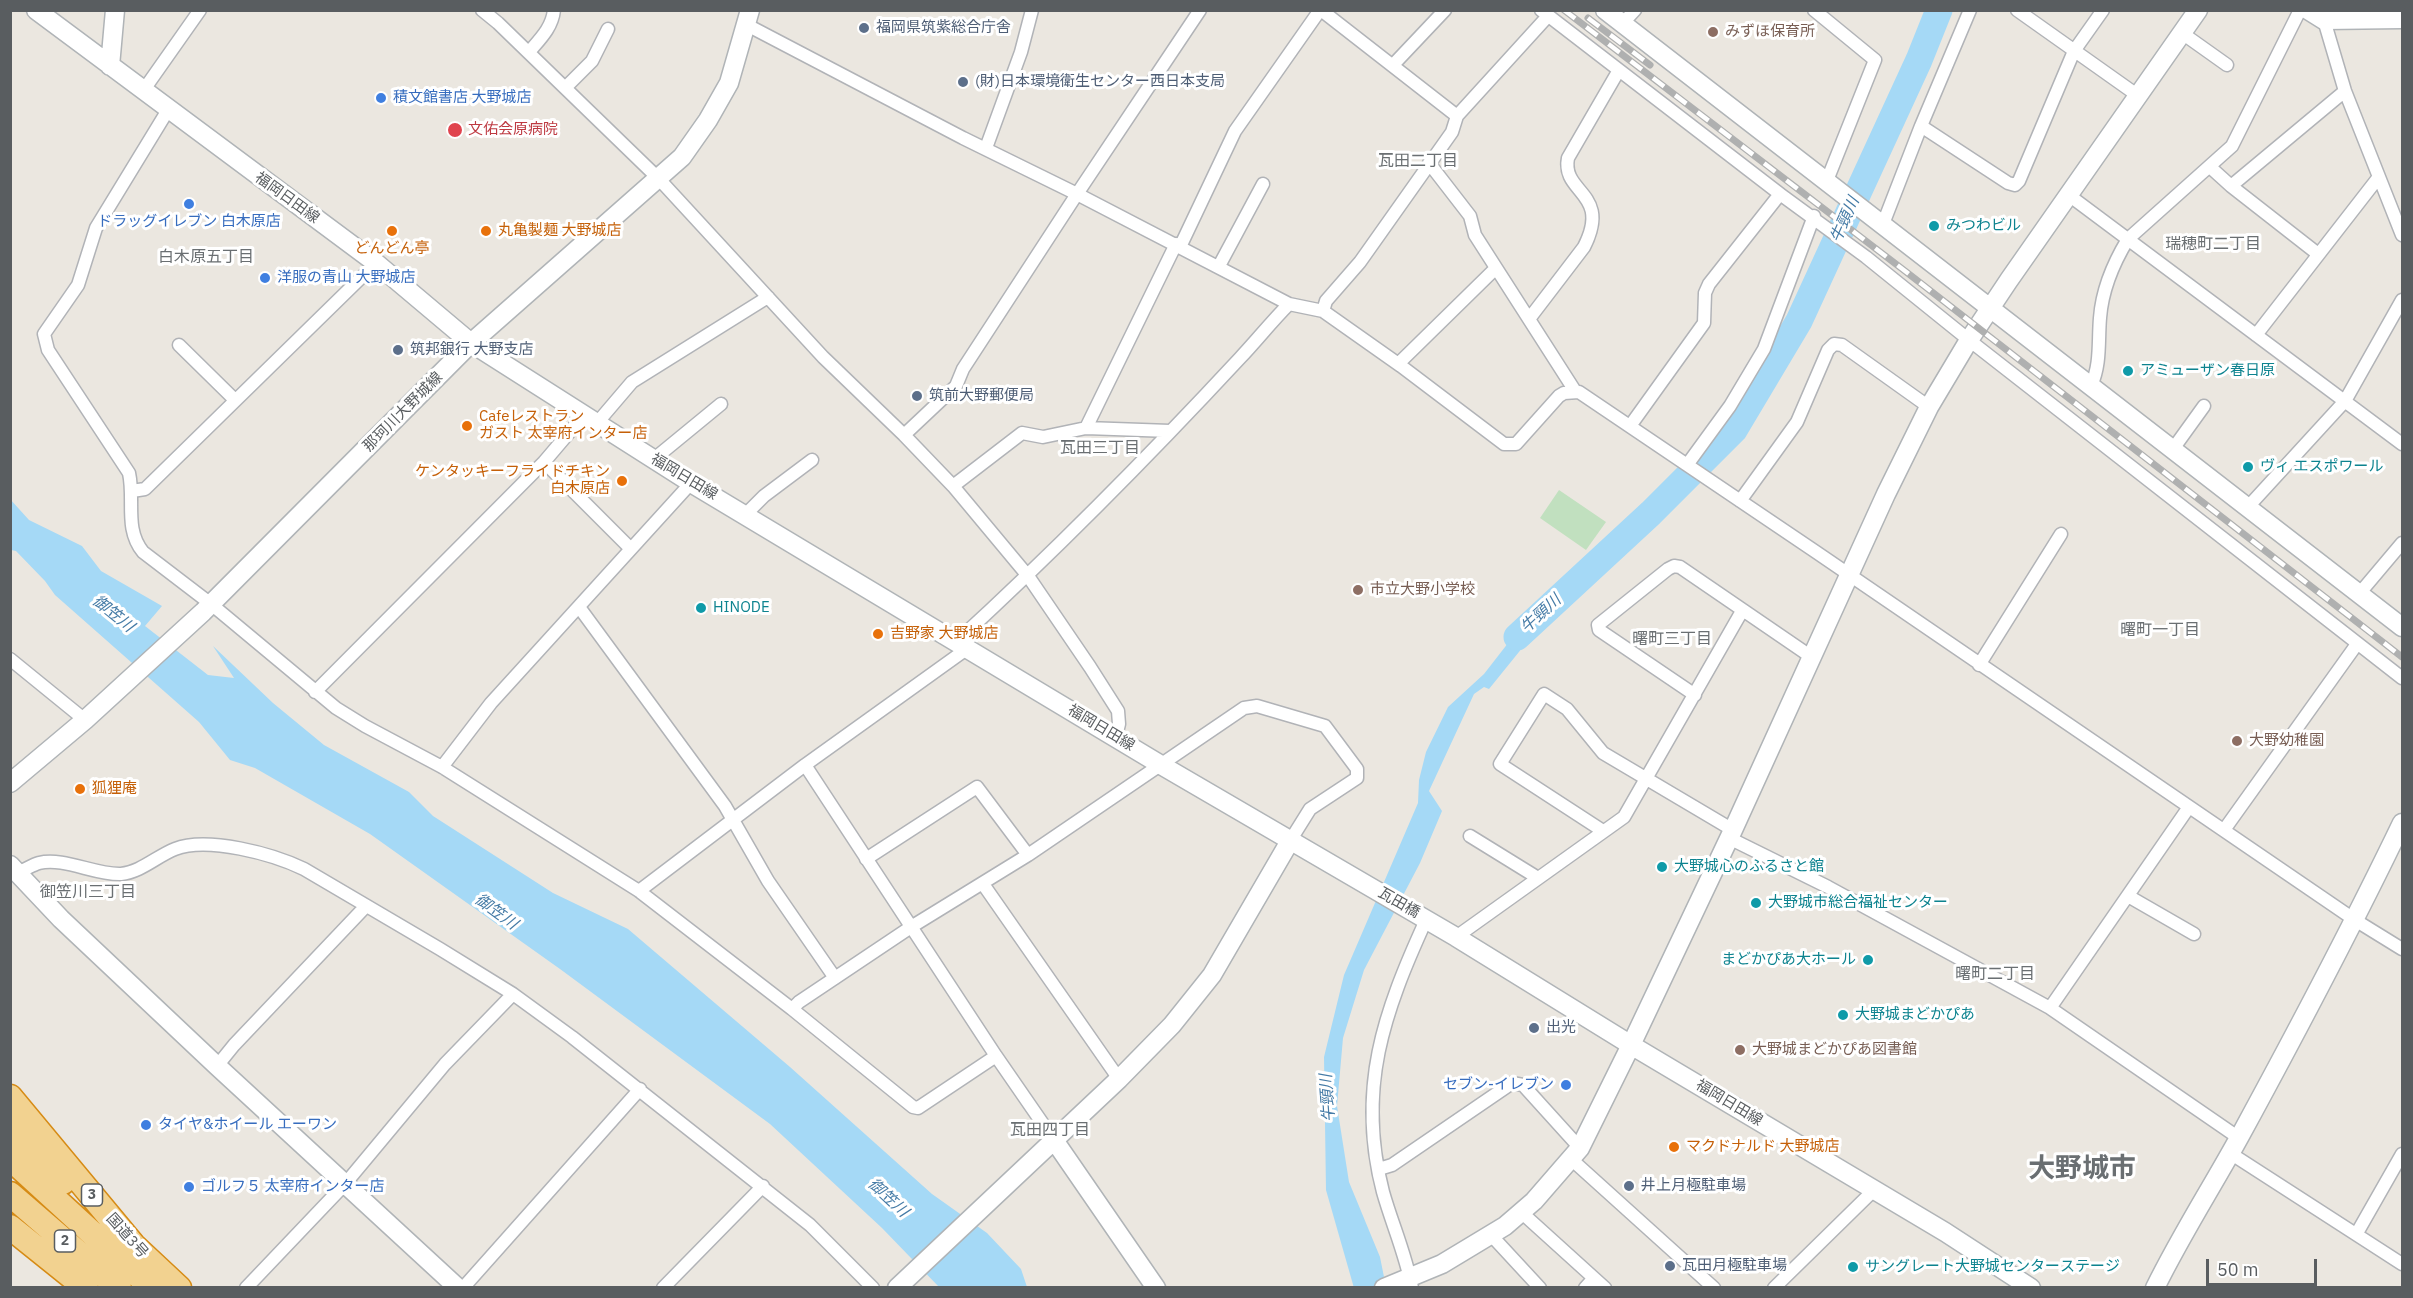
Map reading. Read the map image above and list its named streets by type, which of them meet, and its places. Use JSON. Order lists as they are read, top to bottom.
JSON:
{
  "streets": {
    "highway": ["3", "国道3号", "2"],
    "street": ["福岡日田線", "那珂川大野城線", "瓦田橋"]
  },
  "crossings": [
    ["福岡日田線", "那珂川大野城線"],
    ["福岡日田線", "瓦田橋"]
  ],
  "districts": [
    "瓦田二丁目",
    "瑞穂町二丁目",
    "白木原五丁目",
    "瓦田三丁目",
    "曙町一丁目",
    "曙町三丁目",
    "御笠川三丁目",
    "曙町二丁目",
    "瓦田四丁目",
    "大野城市"
  ],
  "water": ["牛頸川", "御笠川"],
  "places": [
    "福岡県筑紫総合庁舎",
    "みずほ保育所",
    "(財)日本環境衛生センター西日本支局",
    "積文館書店 大野城店",
    "文佑会原病院",
    "ドラッグイレブン 白木原店",
    "みつわビル",
    "どんどん亭",
    "丸亀製麺 大野城店",
    "洋服の青山 大野城店",
    "筑邦銀行 大野支店",
    "アミューザン春日原",
    "筑前大野郵便局",
    "Cafeレストラン ガスト 太宰府インター店",
    "ヴィ エスポワール",
    "ケンタッキーフライドチキン 白木原店",
    "市立大野小学校",
    "HINODE",
    "吉野家 大野城店",
    "大野幼稚園",
    "狐狸庵",
    "大野城心のふるさと館",
    "大野城市総合福祉センター",
    "まどかぴあ大ホール",
    "大野城まどかぴあ",
    "出光",
    "大野城まどかぴあ図書館",
    "セブン-イレブン",
    "タイヤ&ホイール エーワン",
    "マクドナルド 大野城店",
    "井上月極駐車場",
    "ゴルフ５ 太宰府インター店",
    "瓦田月極駐車場",
    "サングレート大野城センターステージ"
  ],
  "scale_bar": "50 m"
}
